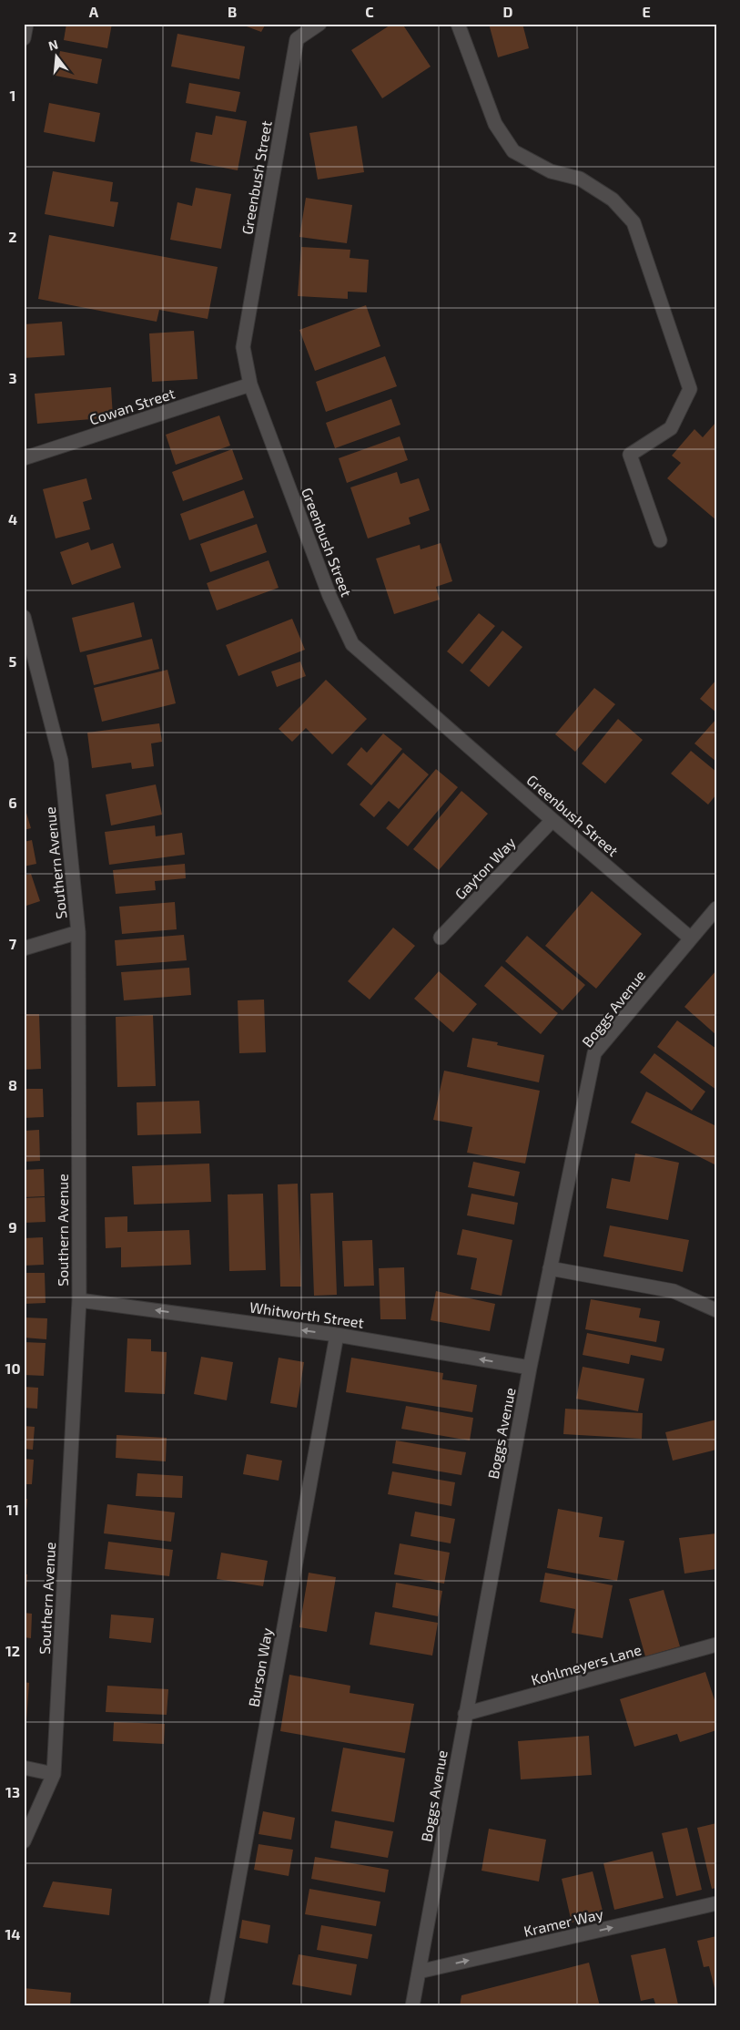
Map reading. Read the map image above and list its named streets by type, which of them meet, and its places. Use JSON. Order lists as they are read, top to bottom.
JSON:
{
  "streets": {
    "street": [
      "Greenbush Street",
      "Cowan Street",
      "Southern Avenue",
      "Gayton Way",
      "Boggs Avenue",
      "Whitworth Street",
      "Kohlmeyers Lane",
      "Burson Way",
      "Kramer Way"
    ]
  },
  "crossings": [
    ["Greenbush Street", "Cowan Street"],
    ["Greenbush Street", "Gayton Way"],
    ["Greenbush Street", "Boggs Avenue"],
    ["Southern Avenue", "Whitworth Street"],
    ["Boggs Avenue", "Whitworth Street"],
    ["Boggs Avenue", "Kohlmeyers Lane"],
    ["Boggs Avenue", "Kramer Way"],
    ["Whitworth Street", "Burson Way"]
  ],
  "one_way": ["Whitworth Street", "Kramer Way"],
  "north": "top",
  "grid": {
    "columns": [
      "A",
      "B",
      "C",
      "D",
      "E"
    ],
    "rows": [
      "1",
      "2",
      "3",
      "4",
      "5",
      "6",
      "7",
      "8",
      "9",
      "10",
      "11",
      "12",
      "13",
      "14"
    ]
  }
}
